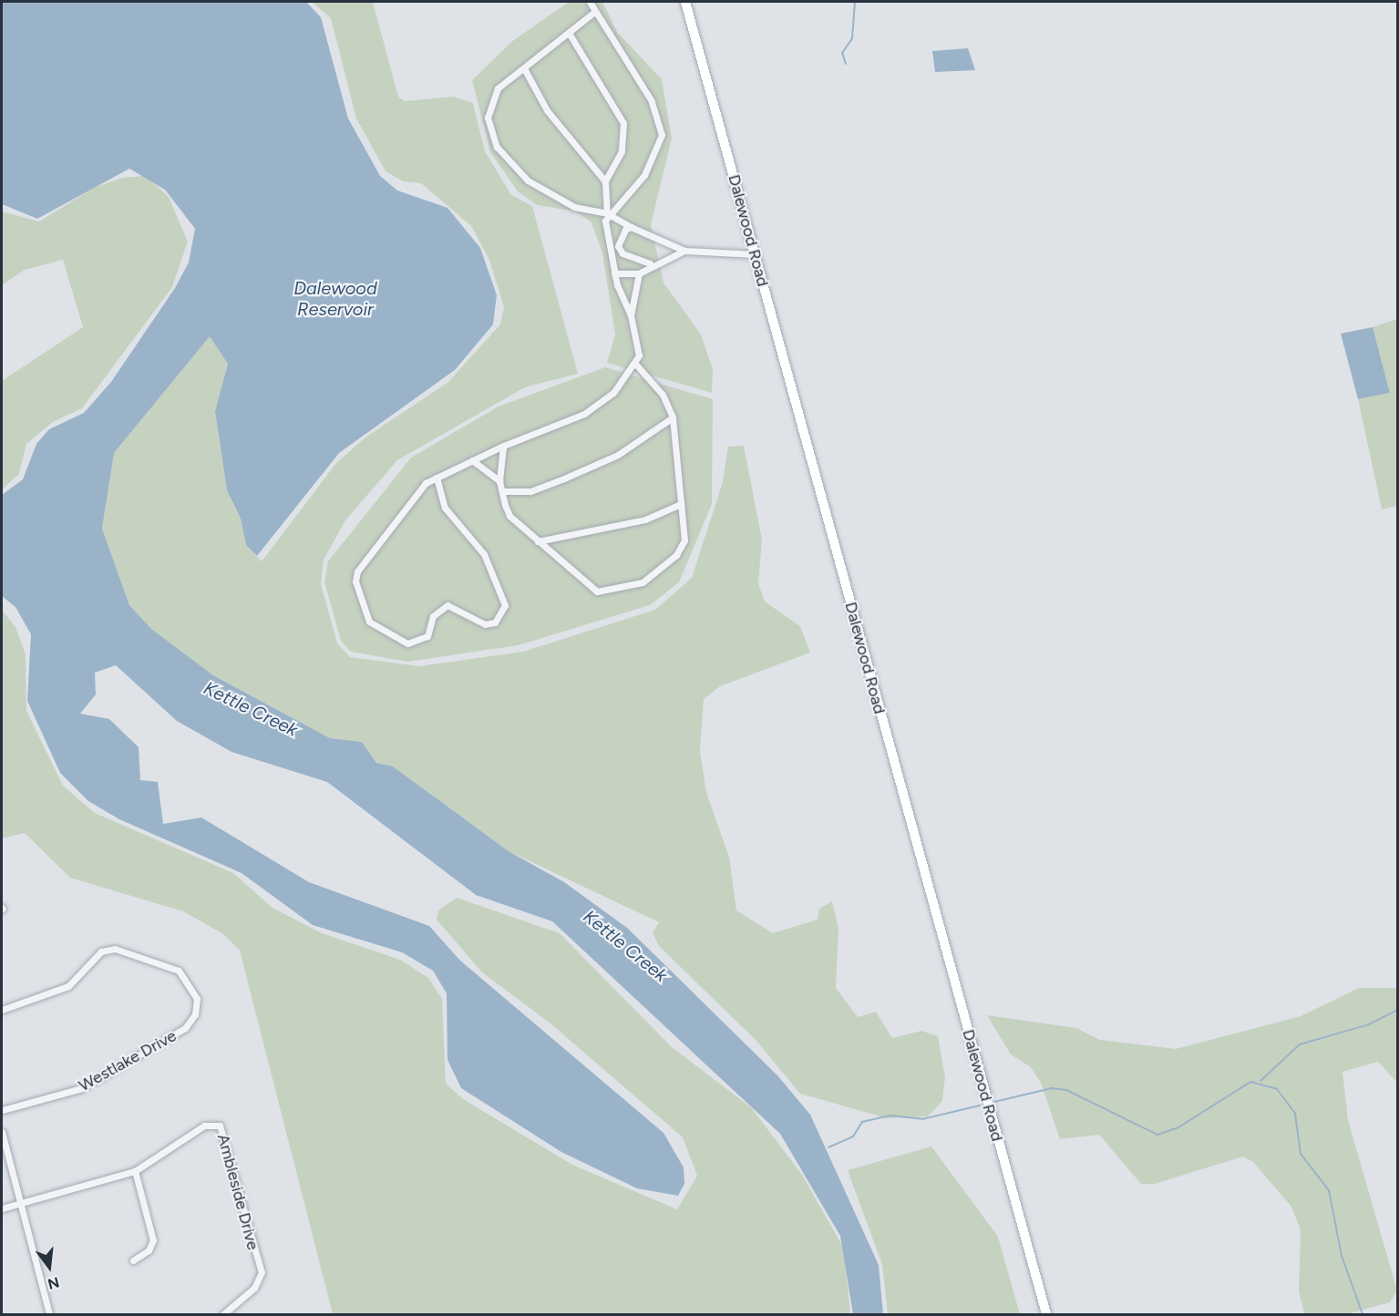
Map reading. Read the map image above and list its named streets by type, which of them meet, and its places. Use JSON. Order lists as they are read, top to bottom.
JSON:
{
  "streets": {
    "main road": ["Dalewood Road"],
    "street": ["Westlake Drive", "Ambleside Drive"]
  },
  "water": ["Dalewood Reservoir", "Kettle Creek"],
  "north": "bottom"
}
